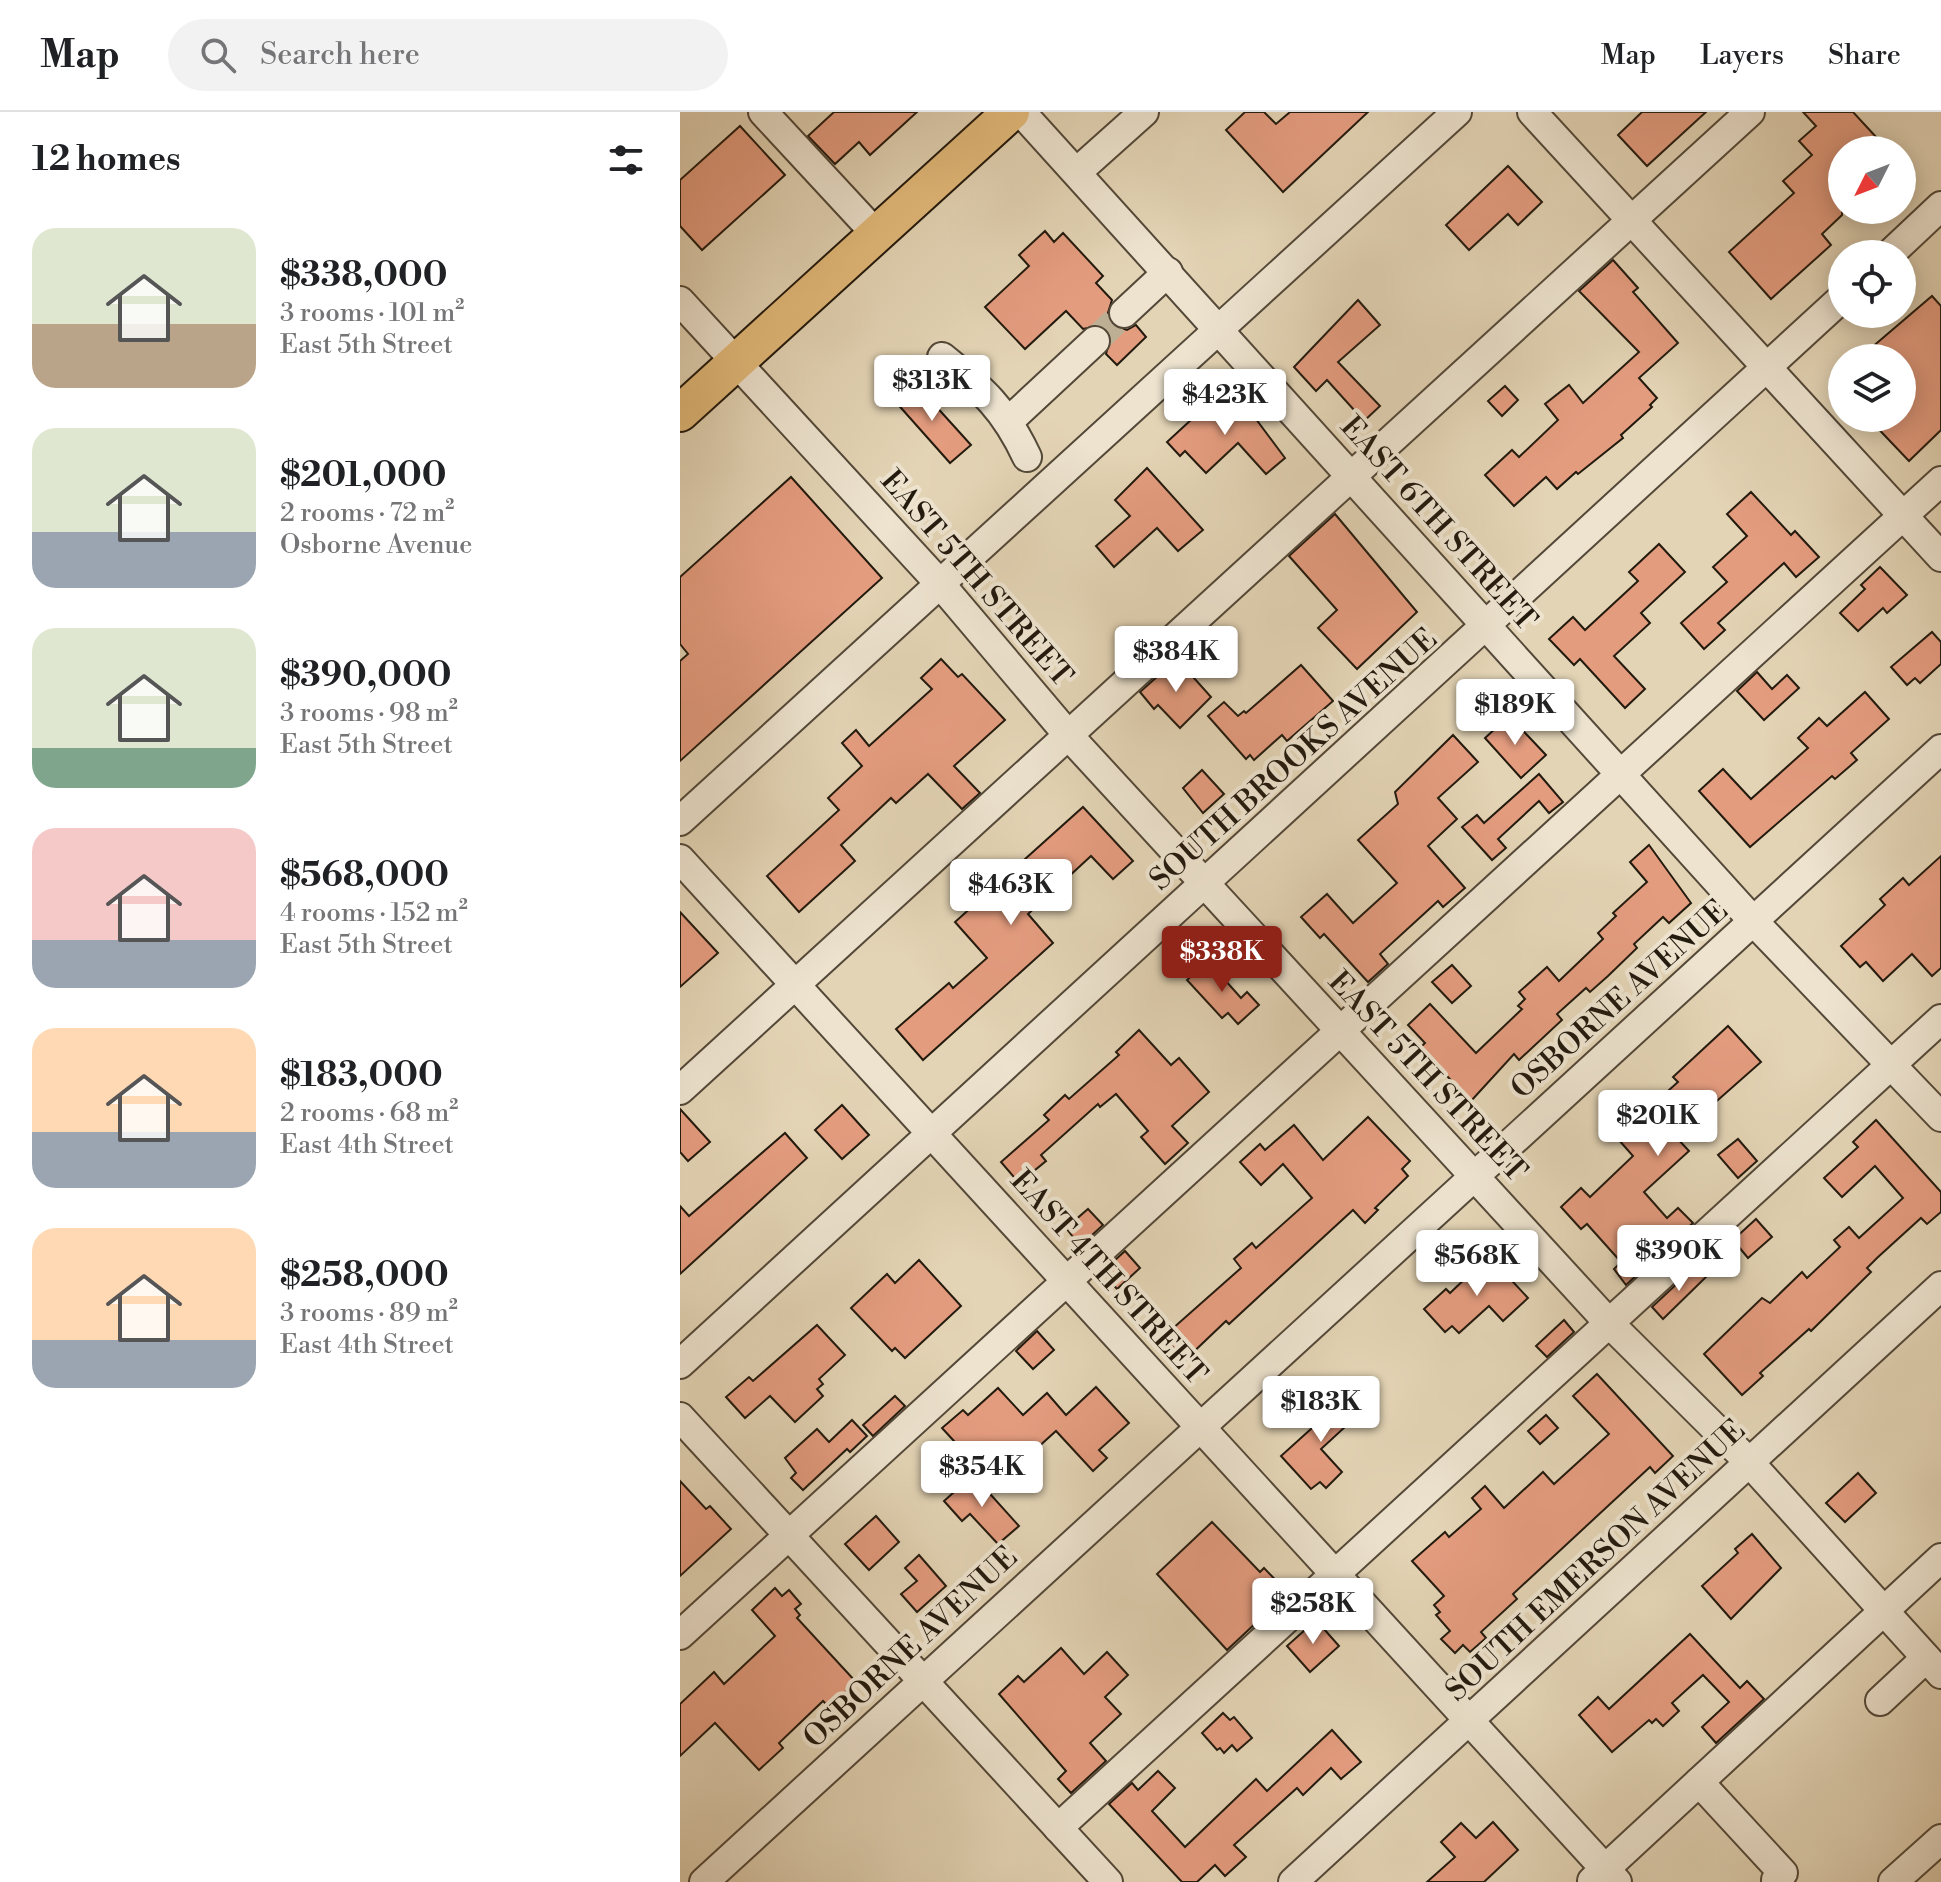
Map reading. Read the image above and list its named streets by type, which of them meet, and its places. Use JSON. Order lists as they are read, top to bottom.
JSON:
{
  "streets": {
    "street": [
      "EAST 6TH STREET",
      "EAST 5TH STREET",
      "SOUTH BROOKS AVENUE",
      "OSBORNE AVENUE",
      "EAST 4TH STREET",
      "SOUTH EMERSON AVENUE"
    ]
  },
  "crossings": [
    ["EAST 6TH STREET", "SOUTH BROOKS AVENUE"],
    ["EAST 6TH STREET", "OSBORNE AVENUE"],
    ["EAST 5TH STREET", "SOUTH BROOKS AVENUE"],
    ["EAST 5TH STREET", "OSBORNE AVENUE"],
    ["EAST 5TH STREET", "SOUTH EMERSON AVENUE"],
    ["SOUTH BROOKS AVENUE", "EAST 4TH STREET"],
    ["OSBORNE AVENUE", "EAST 4TH STREET"],
    ["EAST 4TH STREET", "SOUTH EMERSON AVENUE"]
  ],
  "north": "bottom left",
  "page": {
    "header": "Map",
    "search": "Search here",
    "nav": ["Map", "Layers", "Share"],
    "heading": "12 homes",
    "list": [
      {
        "name": "$338,000",
        "note": "3 rooms · 101 m² · East 5th Street"
      },
      {
        "name": "$201,000",
        "note": "2 rooms · 72 m² · Osborne Avenue"
      },
      {
        "name": "$390,000",
        "note": "3 rooms · 98 m² · East 5th Street"
      },
      {
        "name": "$568,000",
        "note": "4 rooms · 152 m² · East 5th Street"
      },
      {
        "name": "$183,000",
        "note": "2 rooms · 68 m² · East 4th Street"
      },
      {
        "name": "$258,000",
        "note": "3 rooms · 89 m² · East 4th Street"
      }
    ],
    "price": [
      "$313K",
      "$423K",
      "$384K",
      "$189K",
      "$463K",
      "$338K",
      "$201K",
      "$390K",
      "$568K",
      "$183K",
      "$354K",
      "$258K"
    ]
  }
}
